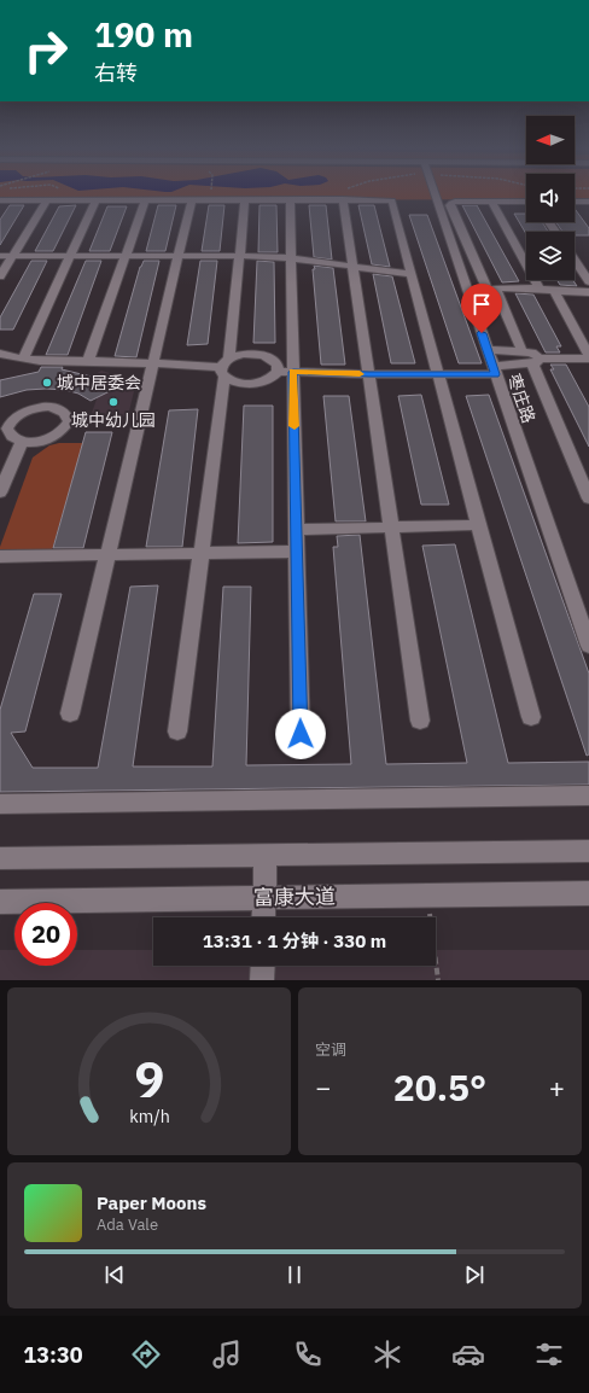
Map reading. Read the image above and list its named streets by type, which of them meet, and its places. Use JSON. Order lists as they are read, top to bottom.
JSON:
{
  "streets": {
    "street": ["枣庄路", "富康大道"]
  },
  "places": ["城中居委会", "城中幼儿园"],
  "north": "left",
  "page": {
    "turn": ["190 m", "右转"],
    "limit": "20",
    "trip": "13:31 · 1 分钟 · 330 m",
    "tile": "空调",
    "heat": ["−", "20.5°", "+"],
    "song": ["Paper Moons", "Ada Vale"],
    "tabs": "13:30",
    "gauge": ["9", "km/h"]
  }
}
